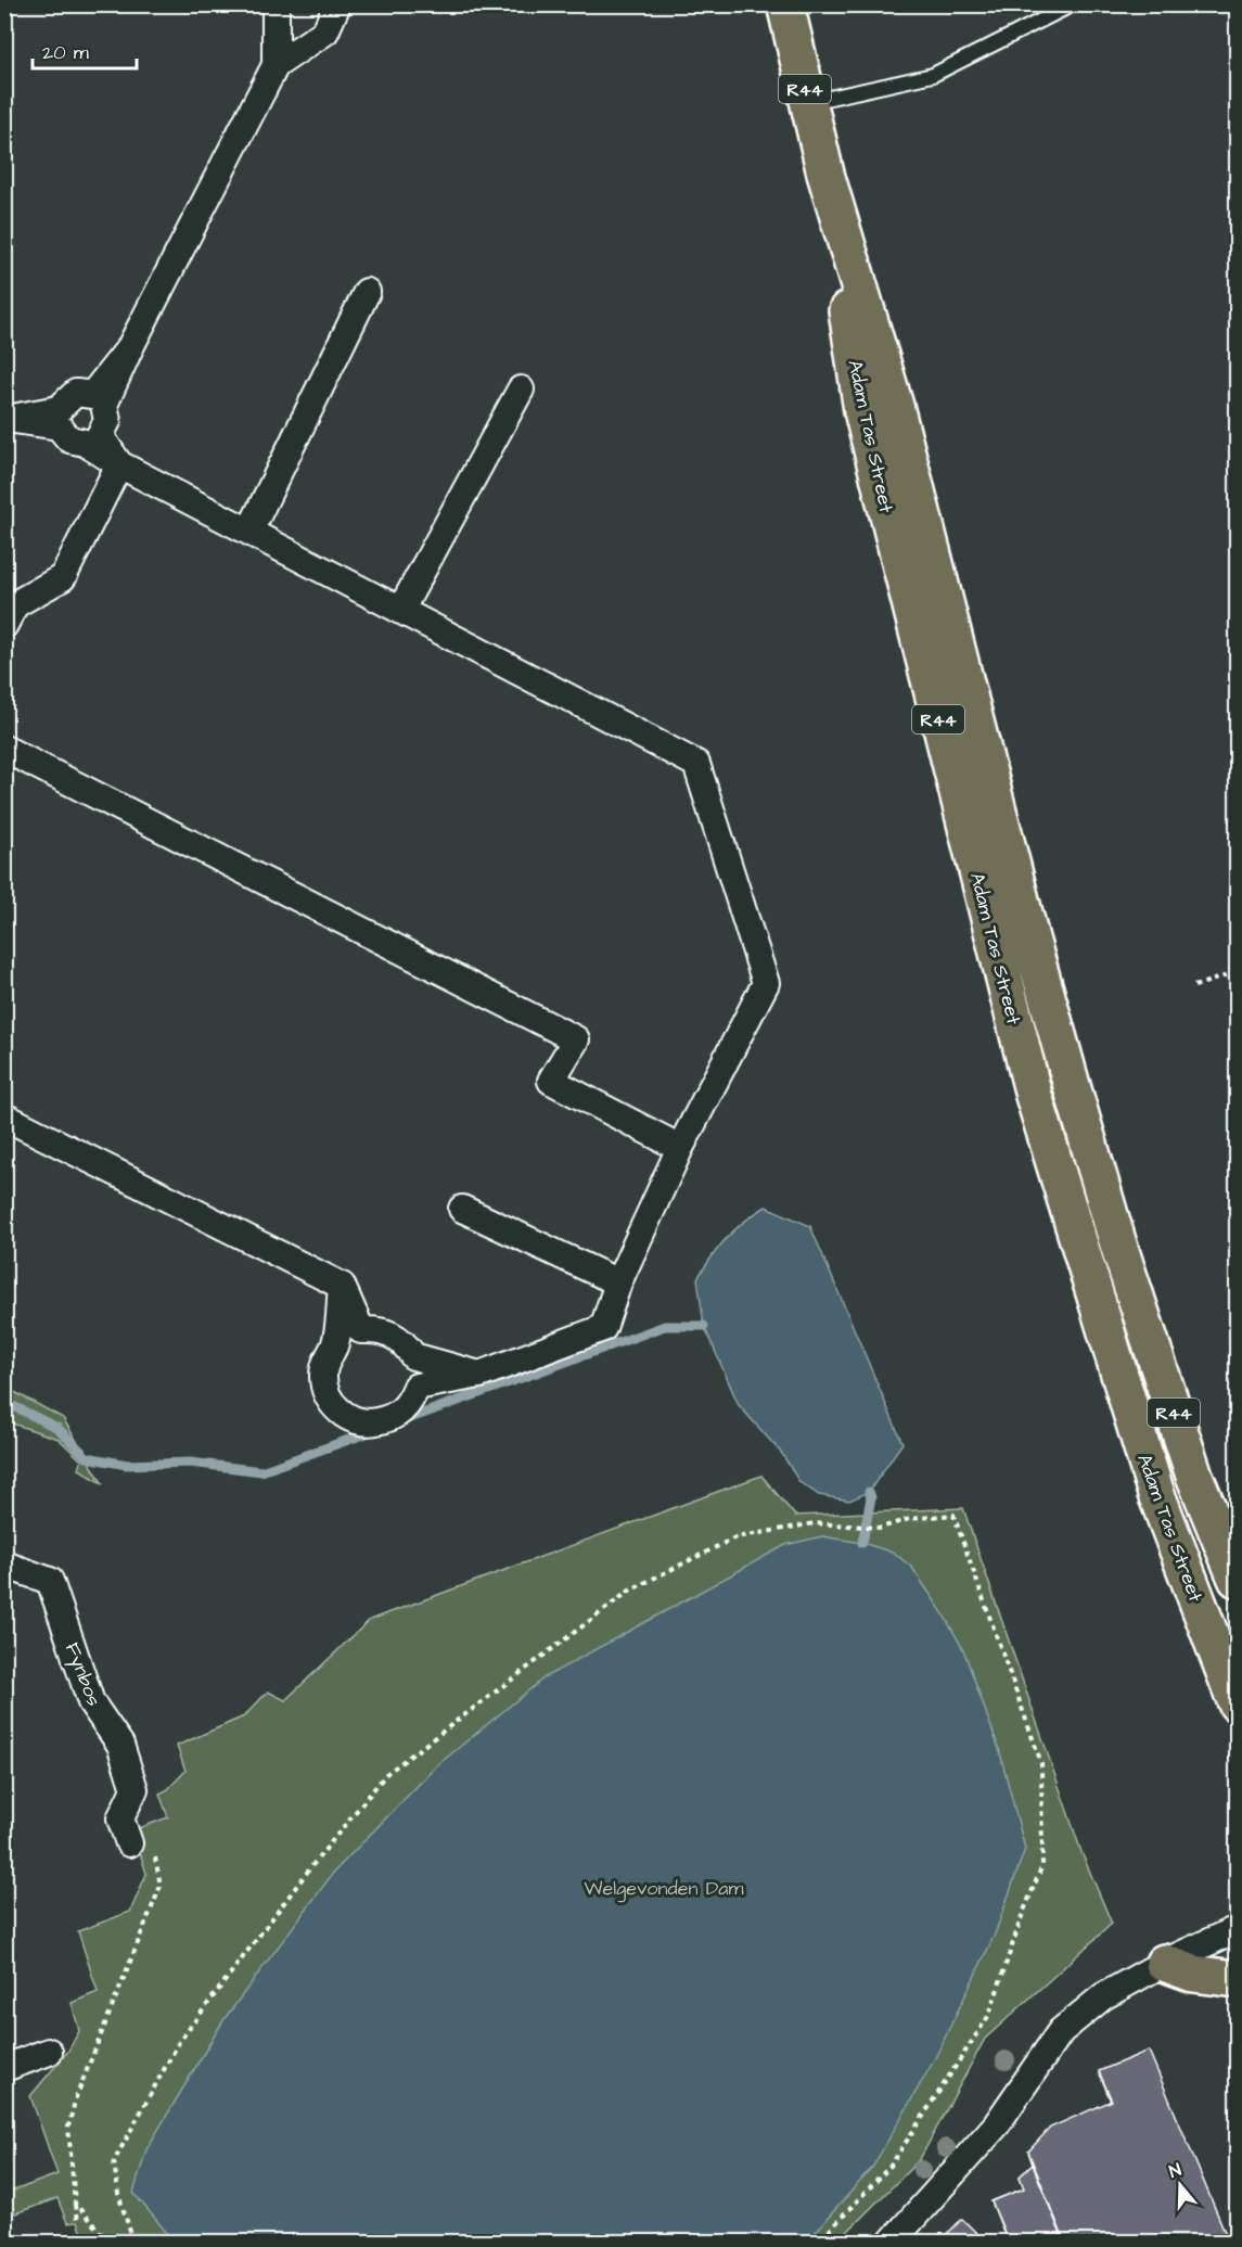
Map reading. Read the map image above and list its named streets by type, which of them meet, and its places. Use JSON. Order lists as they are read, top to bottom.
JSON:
{
  "streets": {
    "main road": ["R44", "Adam Tas Street"],
    "street": ["Fynbos"]
  },
  "parks": ["Welgevonden Dam"],
  "scale_bar": "20 m",
  "north": "top"
}
